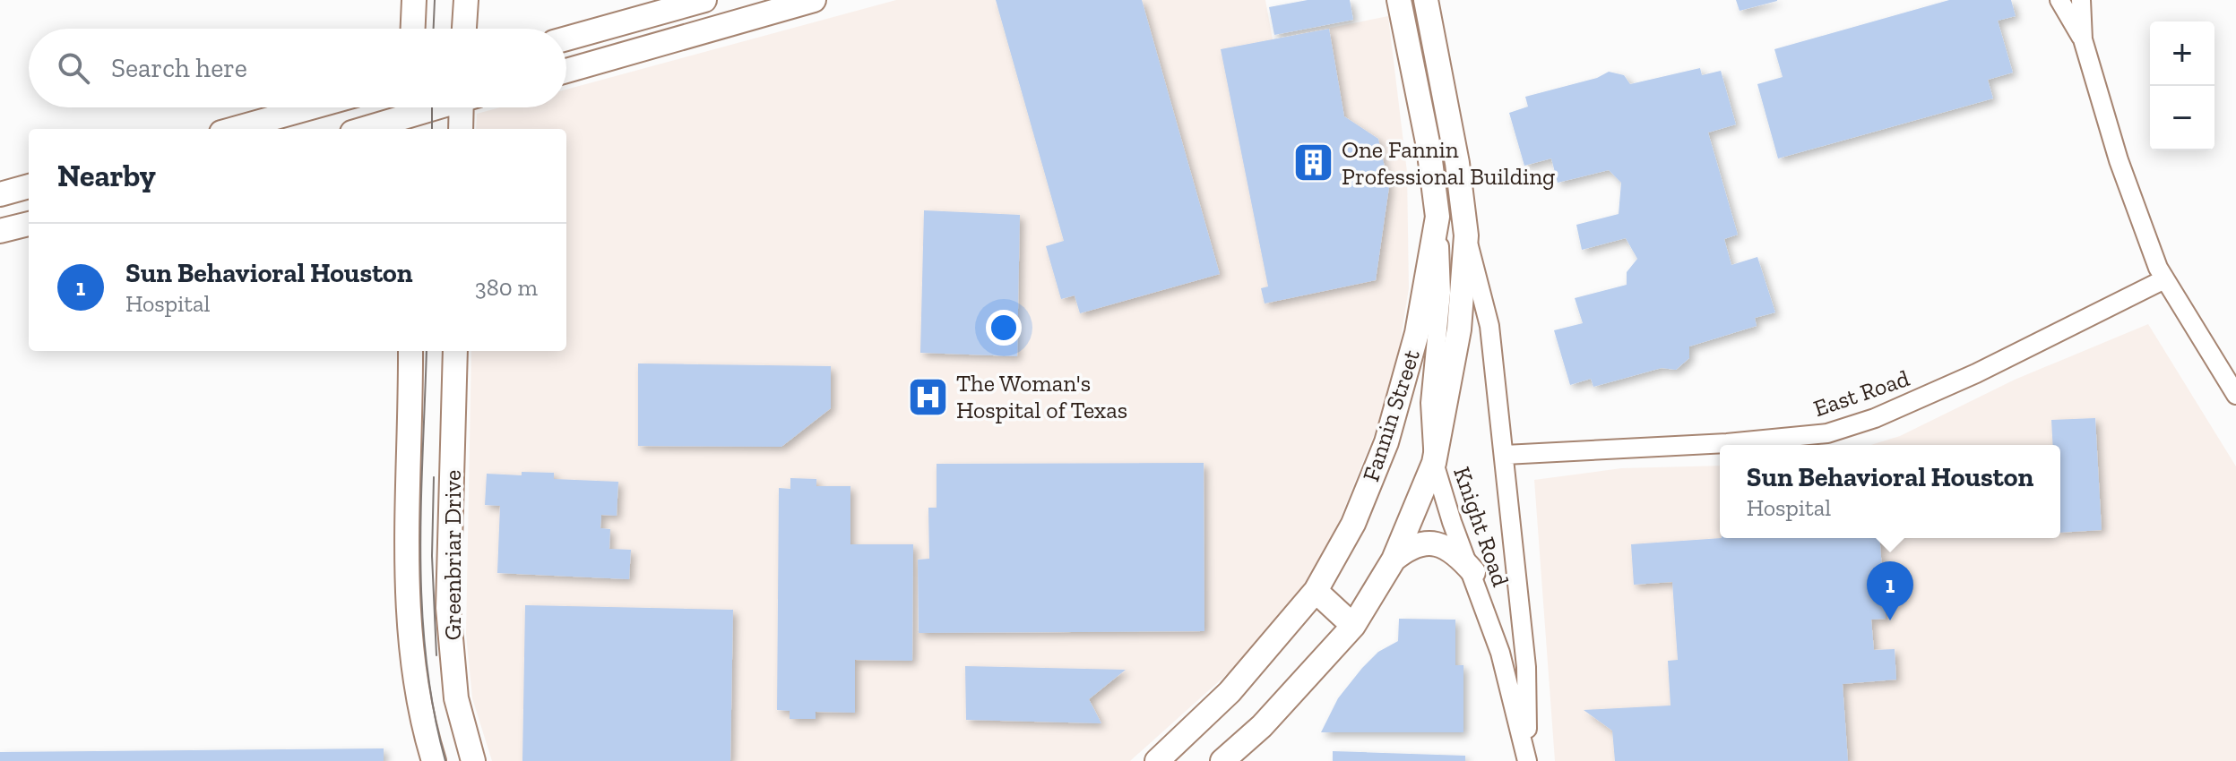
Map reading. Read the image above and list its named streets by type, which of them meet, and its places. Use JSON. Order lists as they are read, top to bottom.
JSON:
{
  "streets": {
    "main road": ["Fannin Street", "Greenbriar Drive"],
    "street": ["East Road", "Knight Road"]
  },
  "crossings": [
    ["East Road", "Knight Road"],
    ["Fannin Street", "Knight Road"]
  ],
  "places": {
    "building": ["One Fannin Professional Building"],
    "hospital": ["The Woman's Hospital of Texas"]
  },
  "page": {
    "map_buttons": ["+", "−"],
    "search": "Search here",
    "heading": "Nearby",
    "list": [
      {
        "mark": "1",
        "name": "Sun Behavioral Houston",
        "note": "Hospital",
        "value": "380 m"
      }
    ],
    "popup": ["Sun Behavioral Houston", "Hospital"],
    "pins": "1"
  }
}
